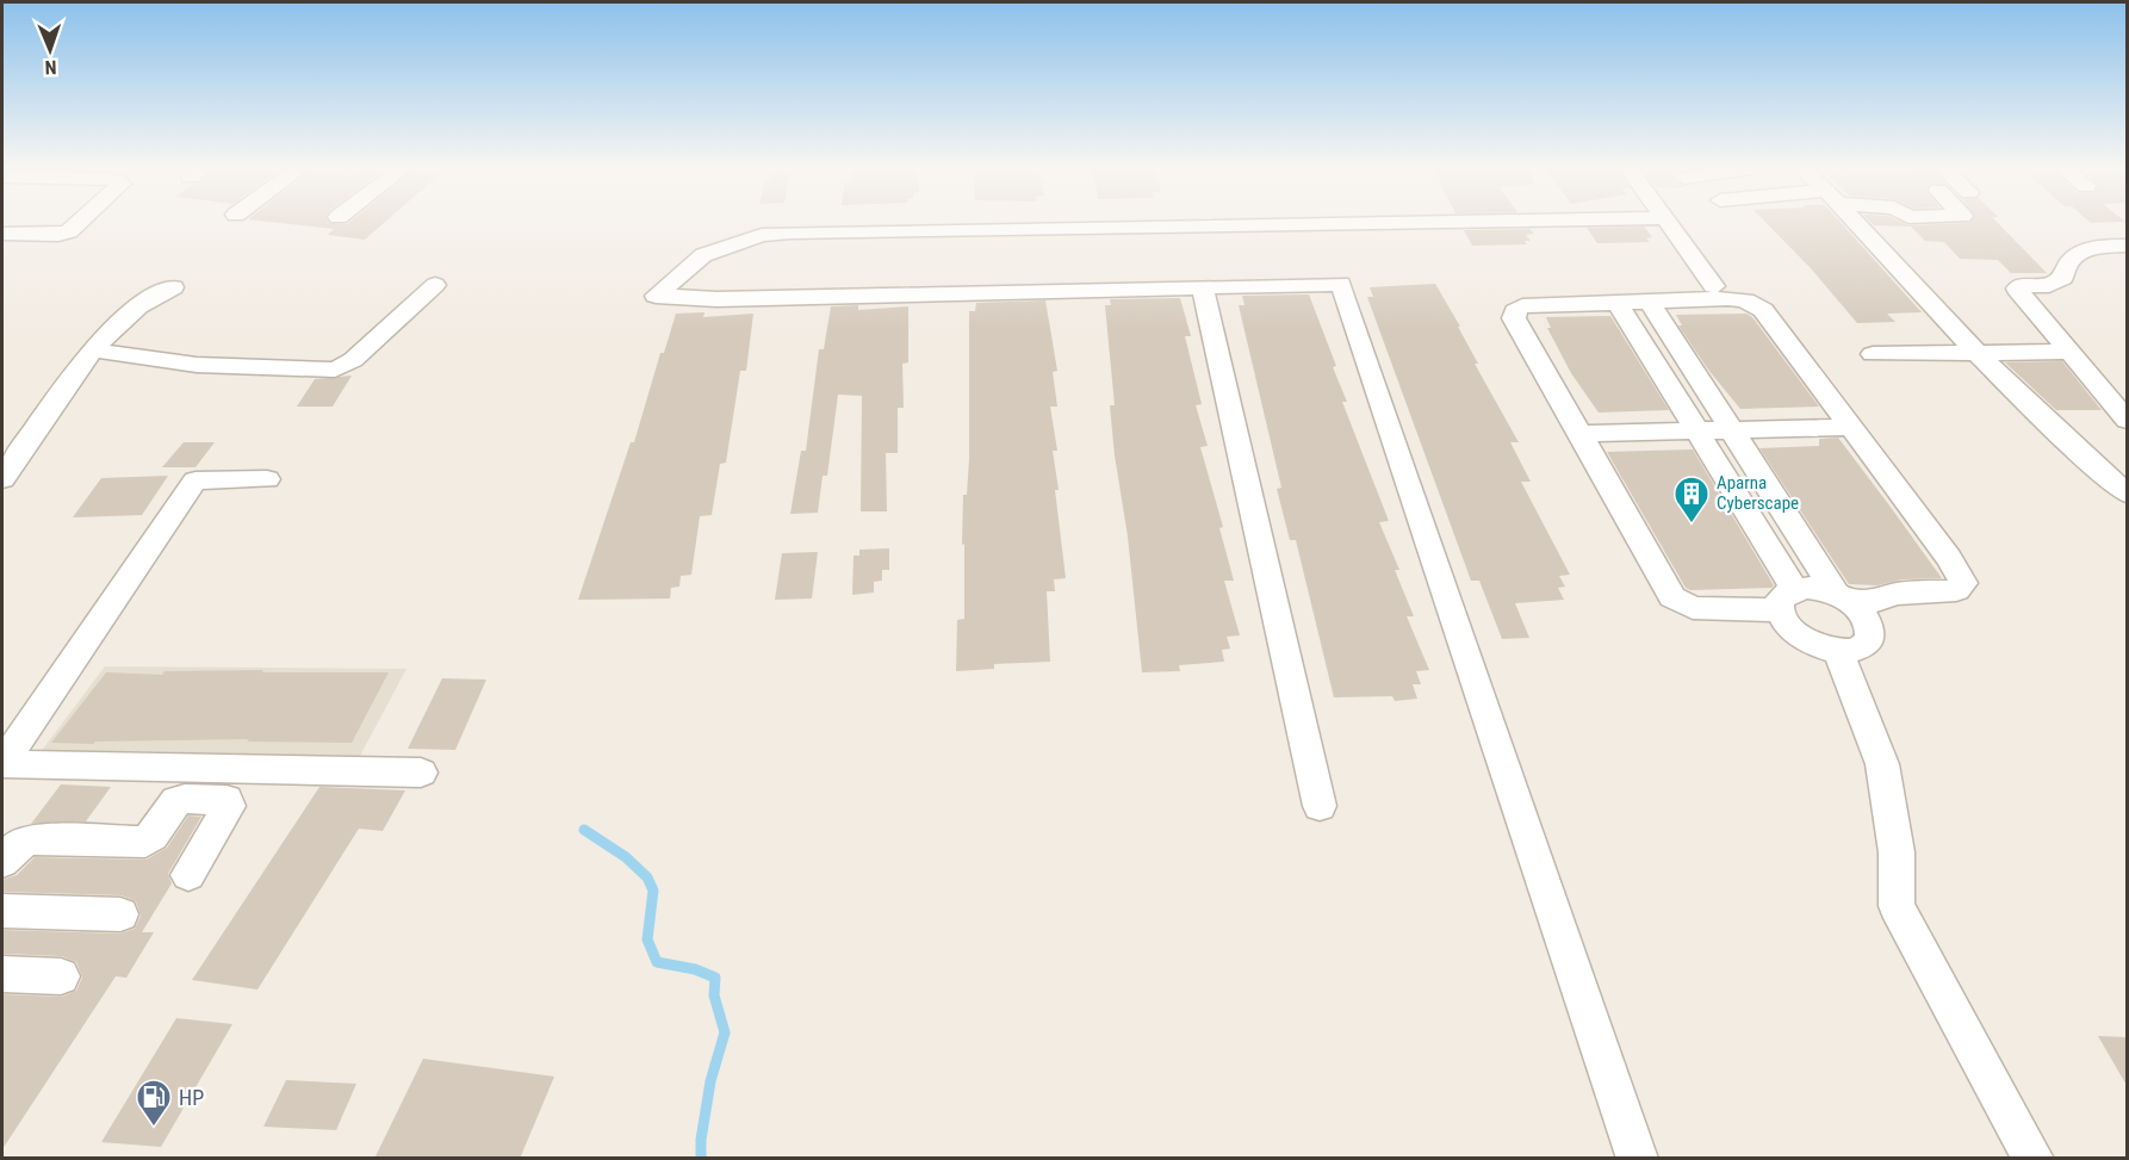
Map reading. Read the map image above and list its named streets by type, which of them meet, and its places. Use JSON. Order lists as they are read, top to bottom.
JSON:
{
  "places": {
    "building": ["Aparna Cyberscape"],
    "fuel station": ["HP"]
  },
  "north": "bottom"
}
